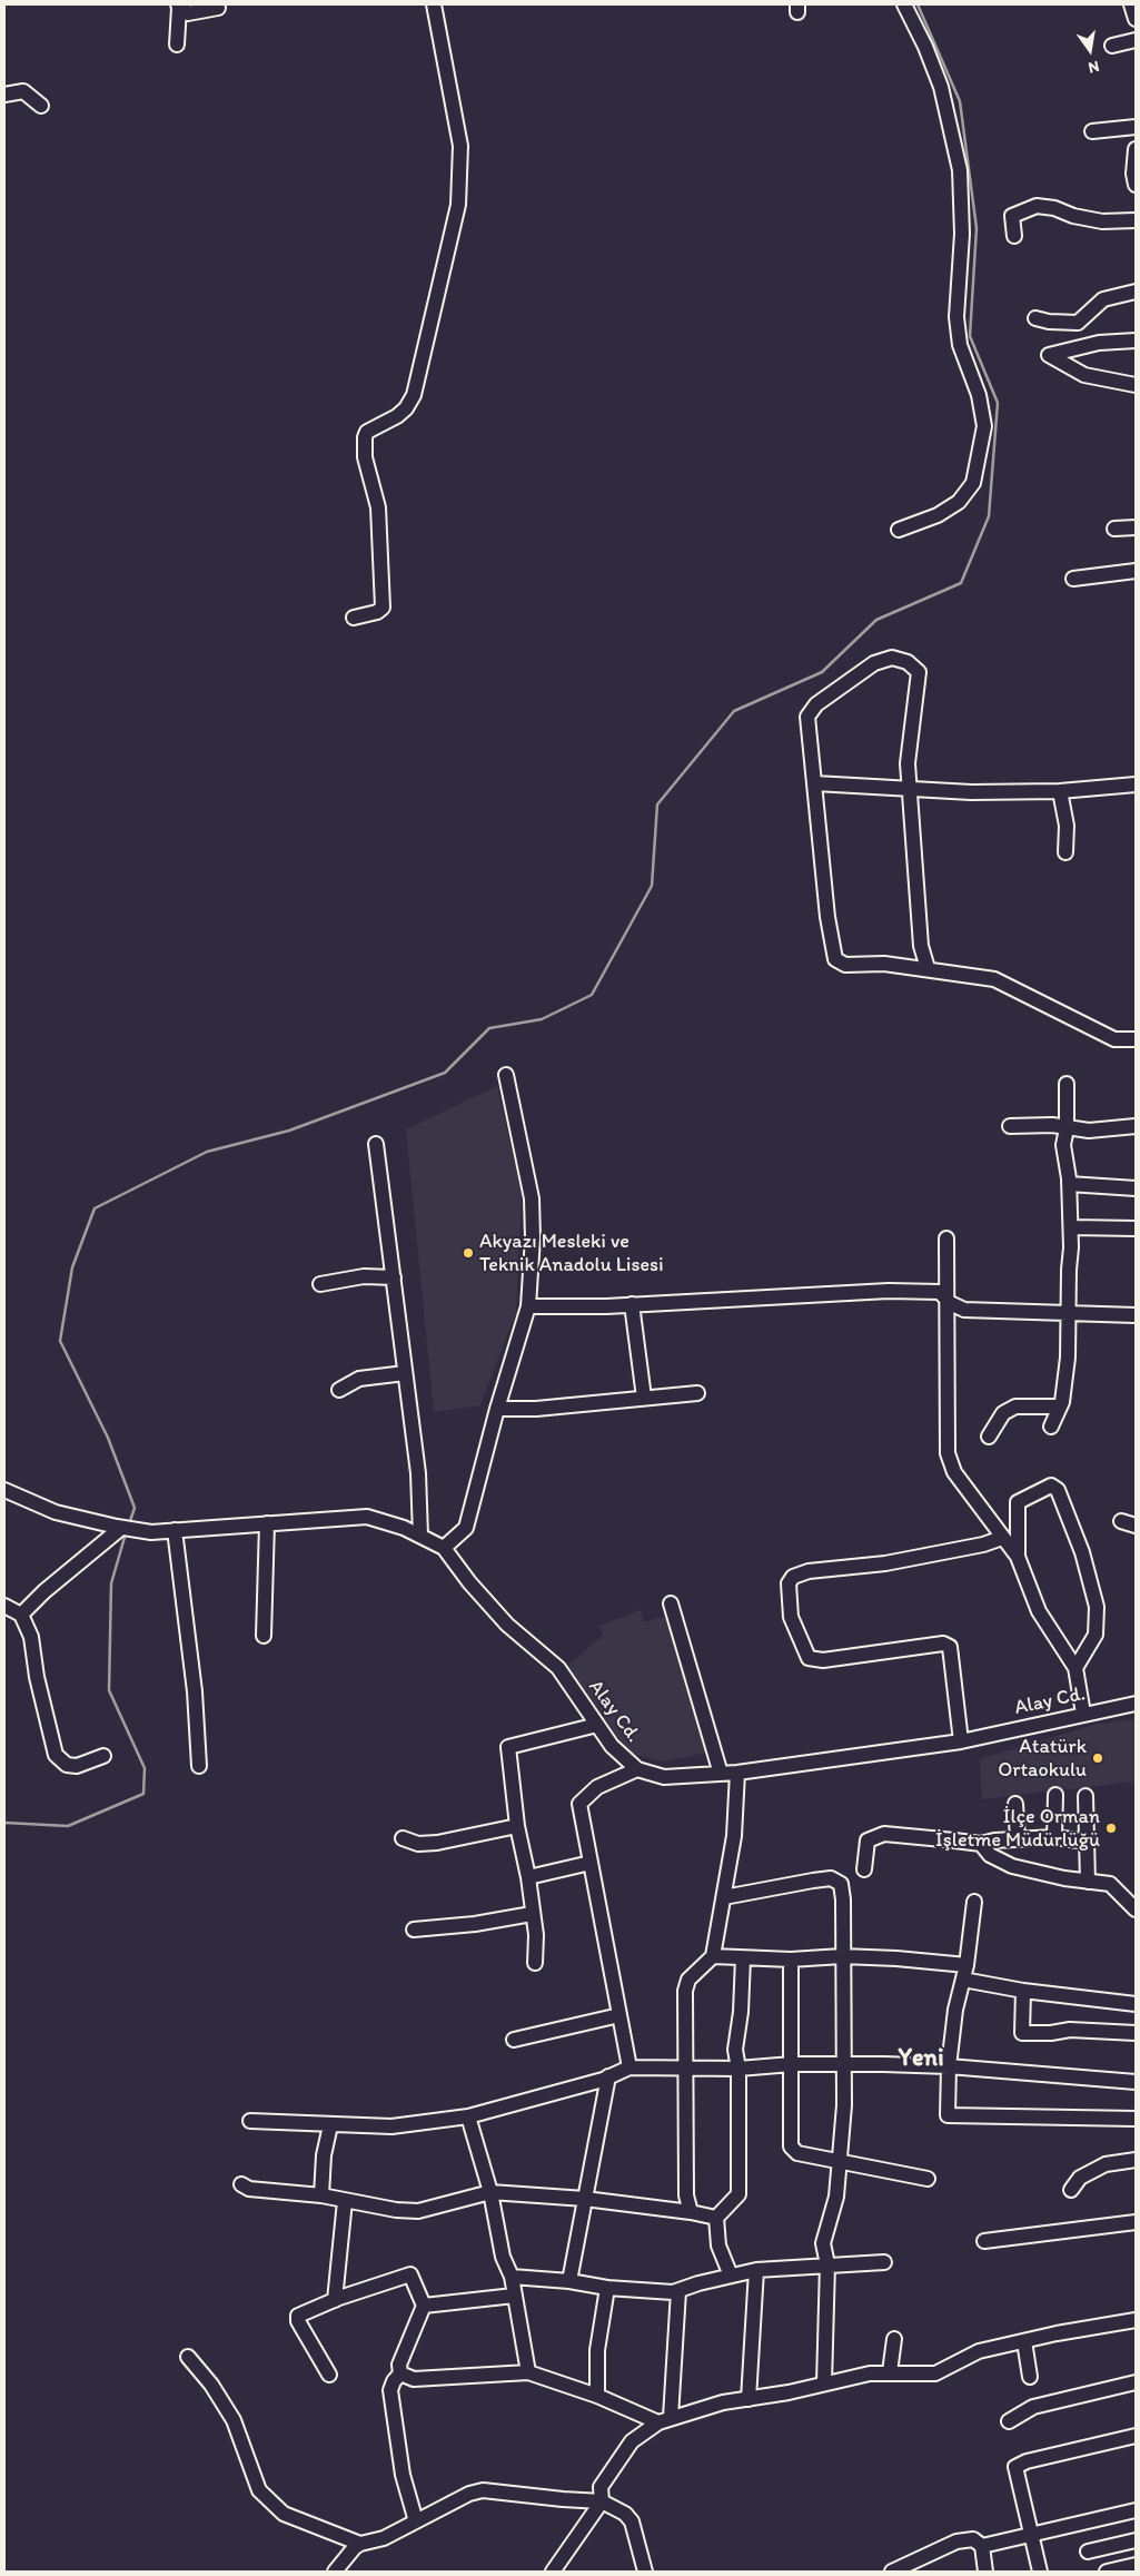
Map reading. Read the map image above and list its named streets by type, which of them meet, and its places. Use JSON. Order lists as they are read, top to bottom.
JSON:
{
  "streets": {
    "street": ["Alay Cd."]
  },
  "districts": ["Yeni"],
  "places": ["Akyazı Mesleki ve Teknik Anadolu Lisesi", "Atatürk Ortaokulu", "İlçe Orman İşletme Müdürlüğü"],
  "north": "bottom"
}
